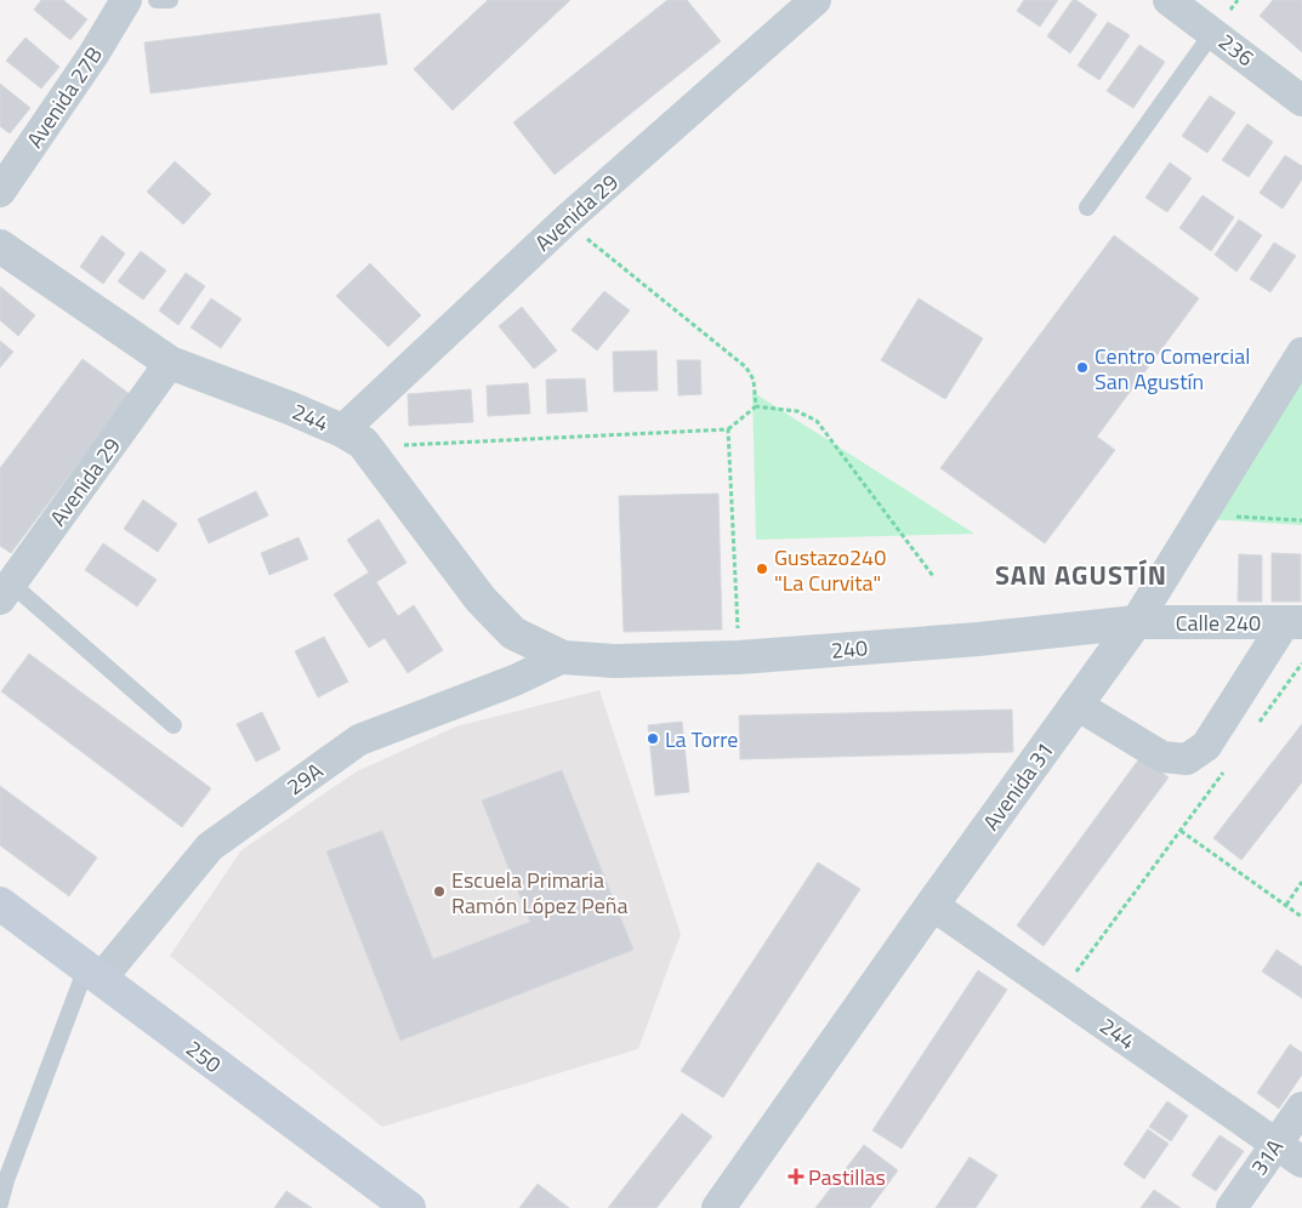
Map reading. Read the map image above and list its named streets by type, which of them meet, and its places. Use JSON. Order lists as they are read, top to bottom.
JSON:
{
  "streets": {
    "main road": ["250"],
    "street": [
      "236",
      "Avenida 27B",
      "Avenida 29",
      "244",
      "Calle 240",
      "240",
      "29A",
      "Avenida 31",
      "31A"
    ]
  },
  "crossings": [
    ["Avenida 29", "244"],
    ["244", "240"],
    ["244", "29A"],
    ["244", "Avenida 31"],
    ["244", "31A"],
    ["Calle 240", "240"],
    ["Calle 240", "Avenida 31"],
    ["240", "29A"],
    ["240", "Avenida 31"],
    ["29A", "250"]
  ],
  "districts": ["SAN AGUSTÍN"],
  "places": {
    "other": [
      "Centro Comercial San Agustín",
      "Gustazo240 \"La Curvita\"",
      "La Torre",
      "Escuela Primaria Ramón López Peña"
    ],
    "health": ["Pastillas"]
  }
}
